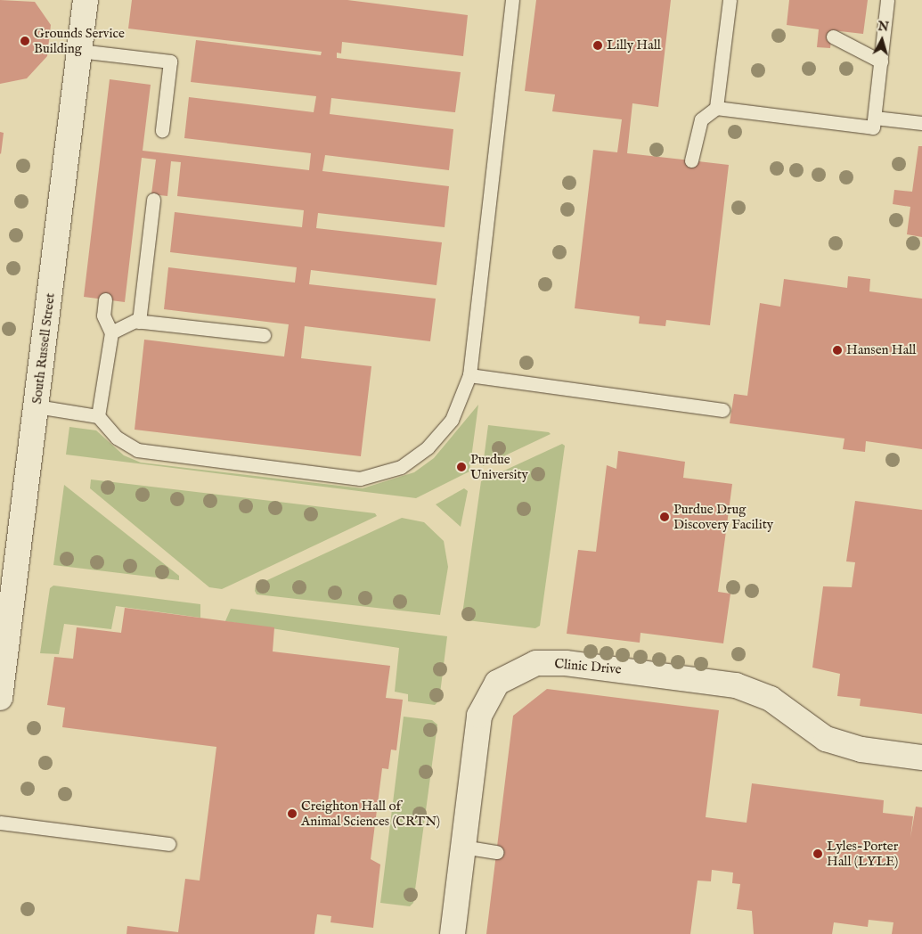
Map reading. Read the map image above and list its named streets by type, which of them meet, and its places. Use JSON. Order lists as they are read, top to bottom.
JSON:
{
  "streets": {
    "street": ["South Russell Street", "Clinic Drive"]
  },
  "places": [
    "Grounds Service Building",
    "Lilly Hall",
    "Hansen Hall",
    "Purdue University",
    "Purdue Drug Discovery Facility",
    "Creighton Hall of Animal Sciences (CRTN)",
    "Lyles-Porter Hall (LYLE)"
  ],
  "north": "top"
}
